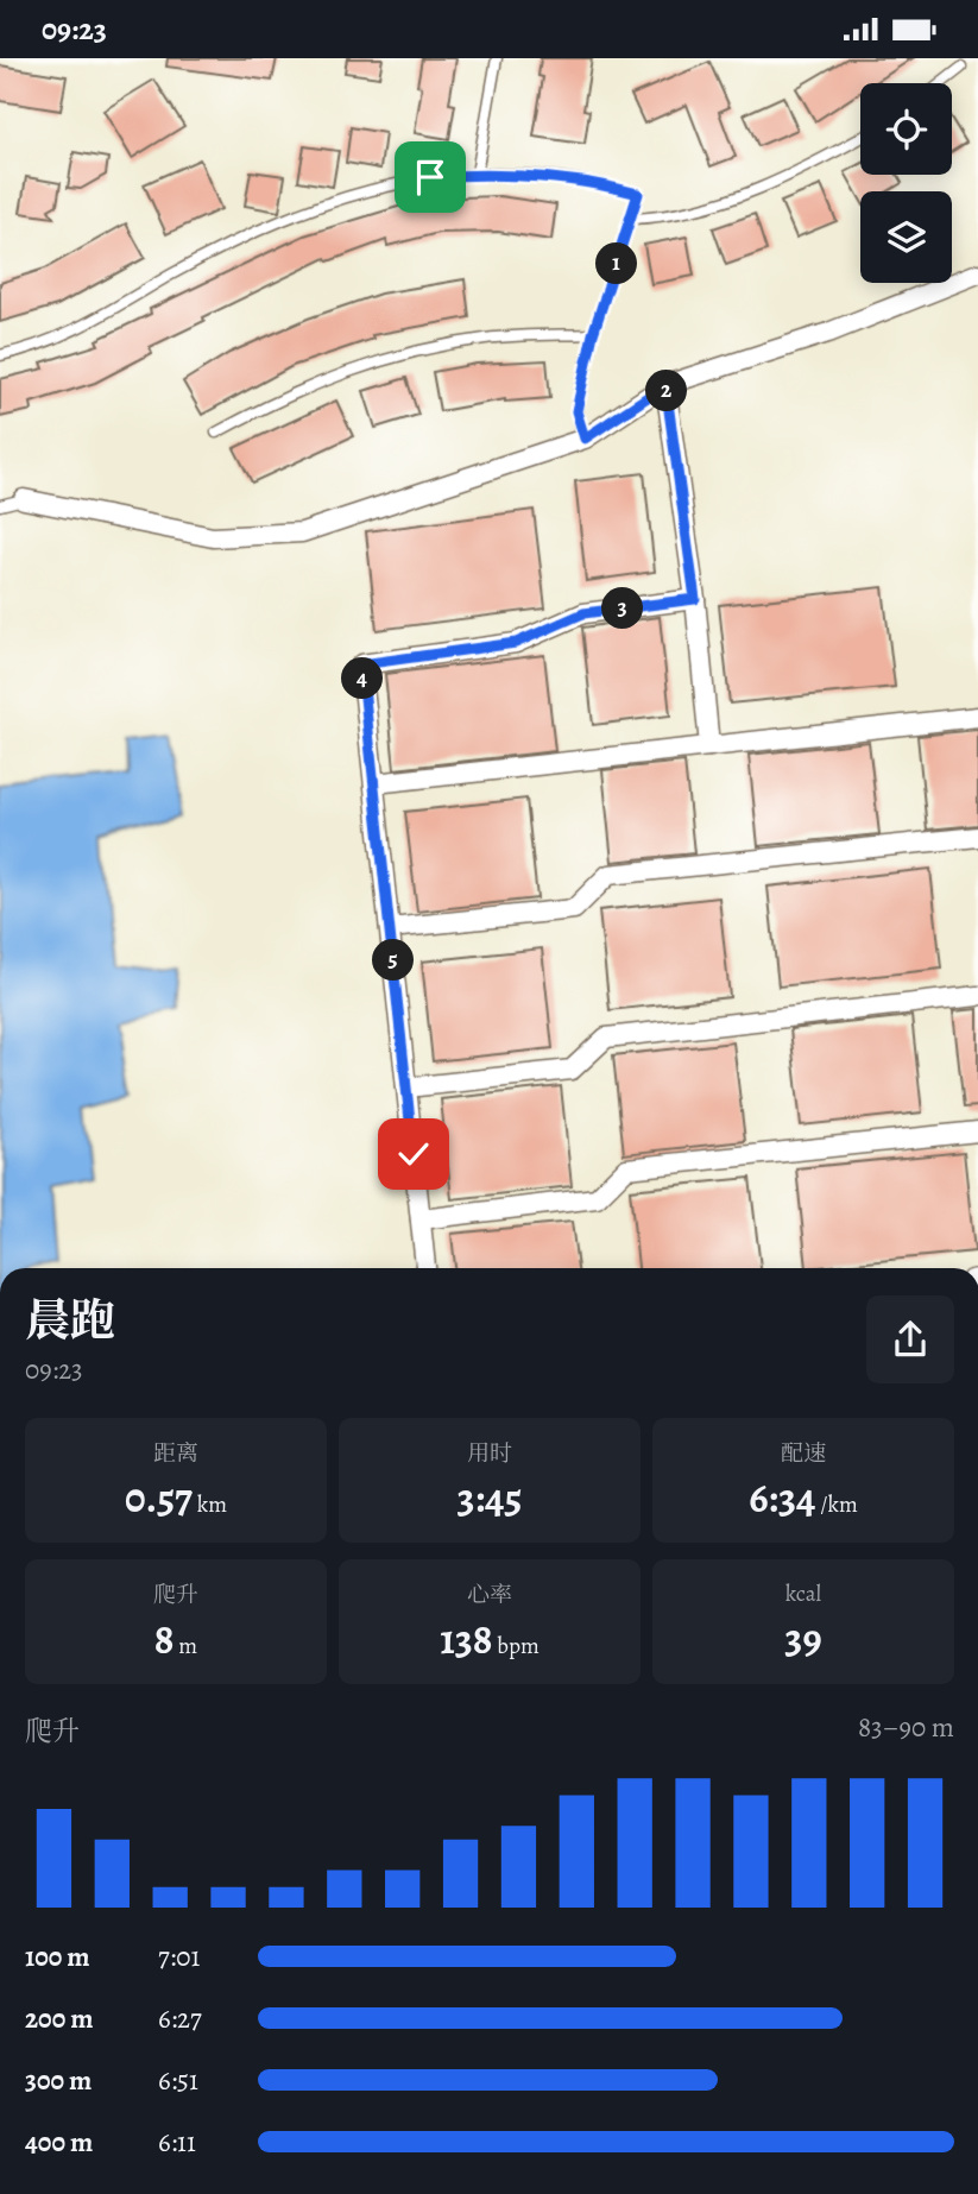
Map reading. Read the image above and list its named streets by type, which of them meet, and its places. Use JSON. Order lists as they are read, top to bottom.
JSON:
{
  "page": {
    "status": "09:23",
    "pins": [
      "1",
      "2",
      "3",
      "4",
      "5"
    ],
    "heading": ["晨跑", "09:23"],
    "stats": [
      ["距离", "0.57 km"],
      ["用时", "3:45"],
      ["配速", "6:34 /km"],
      ["爬升", "8 m"],
      ["心率", "138 bpm"],
      ["kcal", "39"]
    ],
    "chart": ["爬升", "83–90 m"],
    "list": [
      {
        "name": "100 m",
        "note": "7:01"
      },
      {
        "name": "200 m",
        "note": "6:27"
      },
      {
        "name": "300 m",
        "note": "6:51"
      },
      {
        "name": "400 m",
        "note": "6:11"
      }
    ]
  }
}
